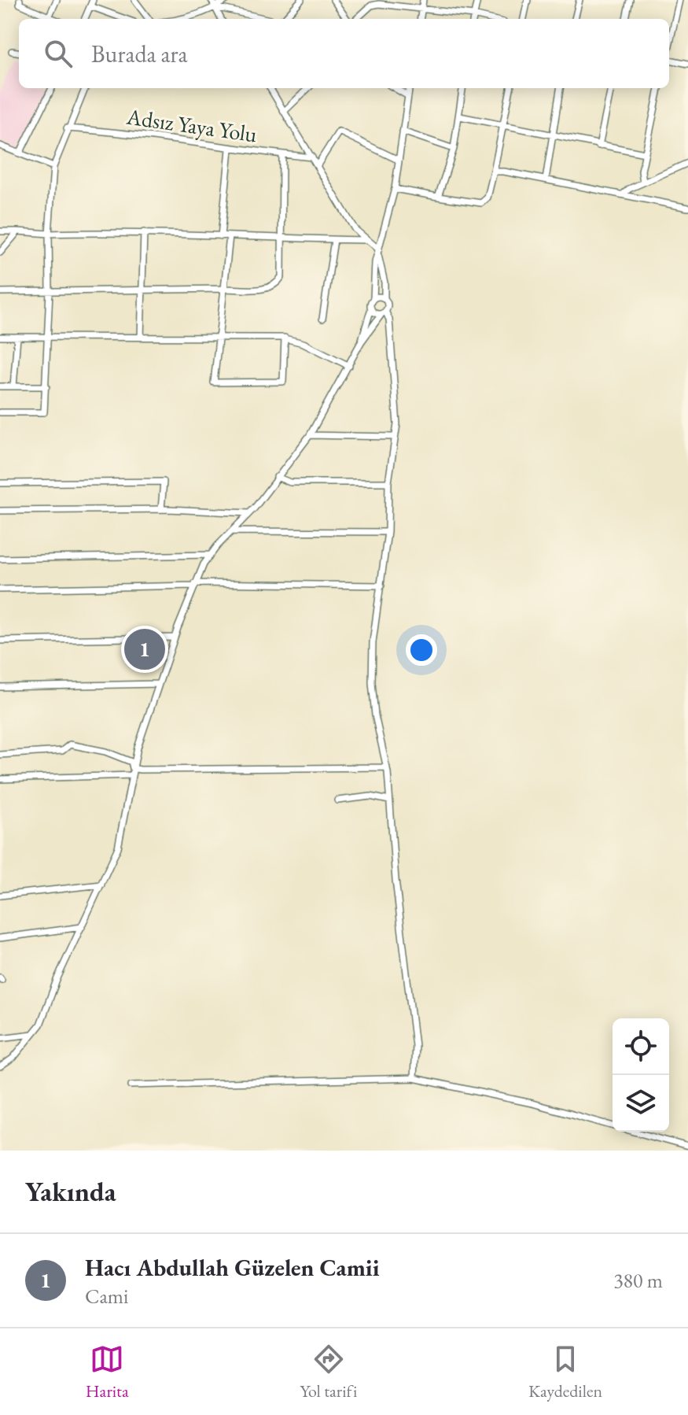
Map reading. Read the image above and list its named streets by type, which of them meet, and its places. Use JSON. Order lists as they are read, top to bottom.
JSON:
{
  "streets": {
    "street": ["Adsız Yaya Yolu"]
  },
  "page": {
    "search": "Burada ara",
    "pins": "1",
    "heading": "Yakında",
    "list": [
      {
        "mark": "1",
        "name": "Hacı Abdullah Güzelen Camii",
        "note": "Cami",
        "value": "380 m"
      }
    ],
    "nav": ["Harita", "Yol tarifi", "Kaydedilen"]
  }
}
